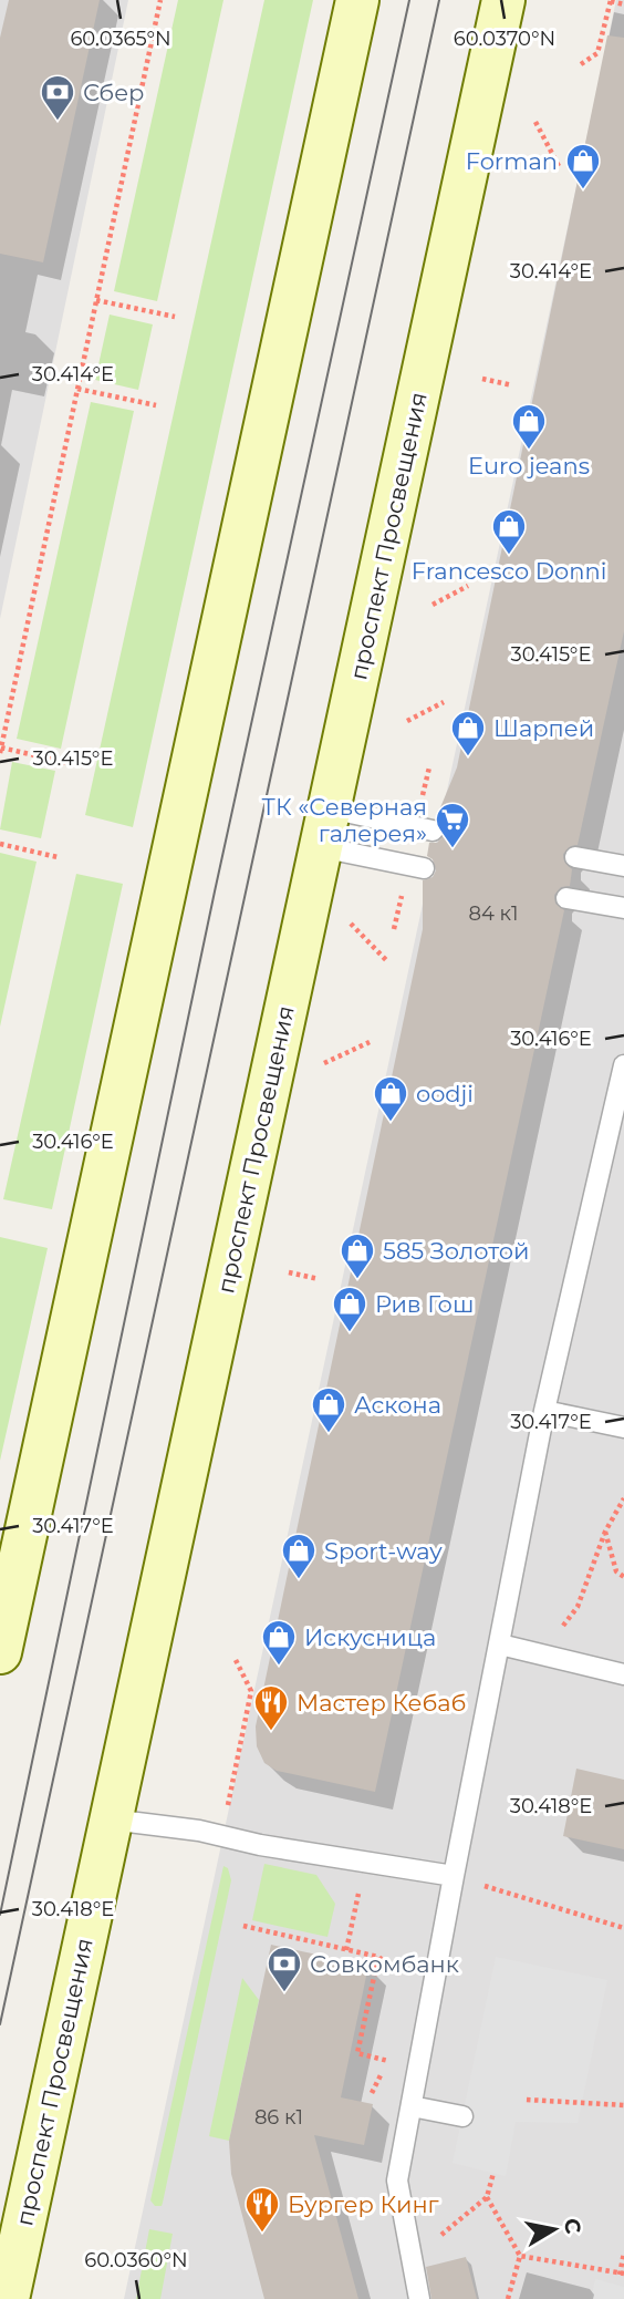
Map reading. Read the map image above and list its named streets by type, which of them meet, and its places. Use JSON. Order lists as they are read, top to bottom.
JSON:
{
  "streets": {
    "main road": ["проспект Просвещения"]
  },
  "places": {
    "bank": ["Сбер", "Совкомбанк"],
    "shop": [
      "Forman",
      "Euro jeans",
      "Francesco Donni",
      "Шарпей",
      "oodji",
      "585 Золотой",
      "Рив Гош",
      "Аскона",
      "Sport-way",
      "Искусница"
    ],
    "supermarket": ["ТК «Северная галерея»"],
    "restaurant": ["Мастер Кебаб", "Бургер Кинг"]
  },
  "house_numbers": ["84 к1", "86 к1"],
  "north": "right",
  "coordinates": [
    "60.0365°N",
    "60.0370°N",
    "30.414°E",
    "30.415°E",
    "30.416°E",
    "30.417°E",
    "30.418°E",
    "60.0360°N"
  ]
}
